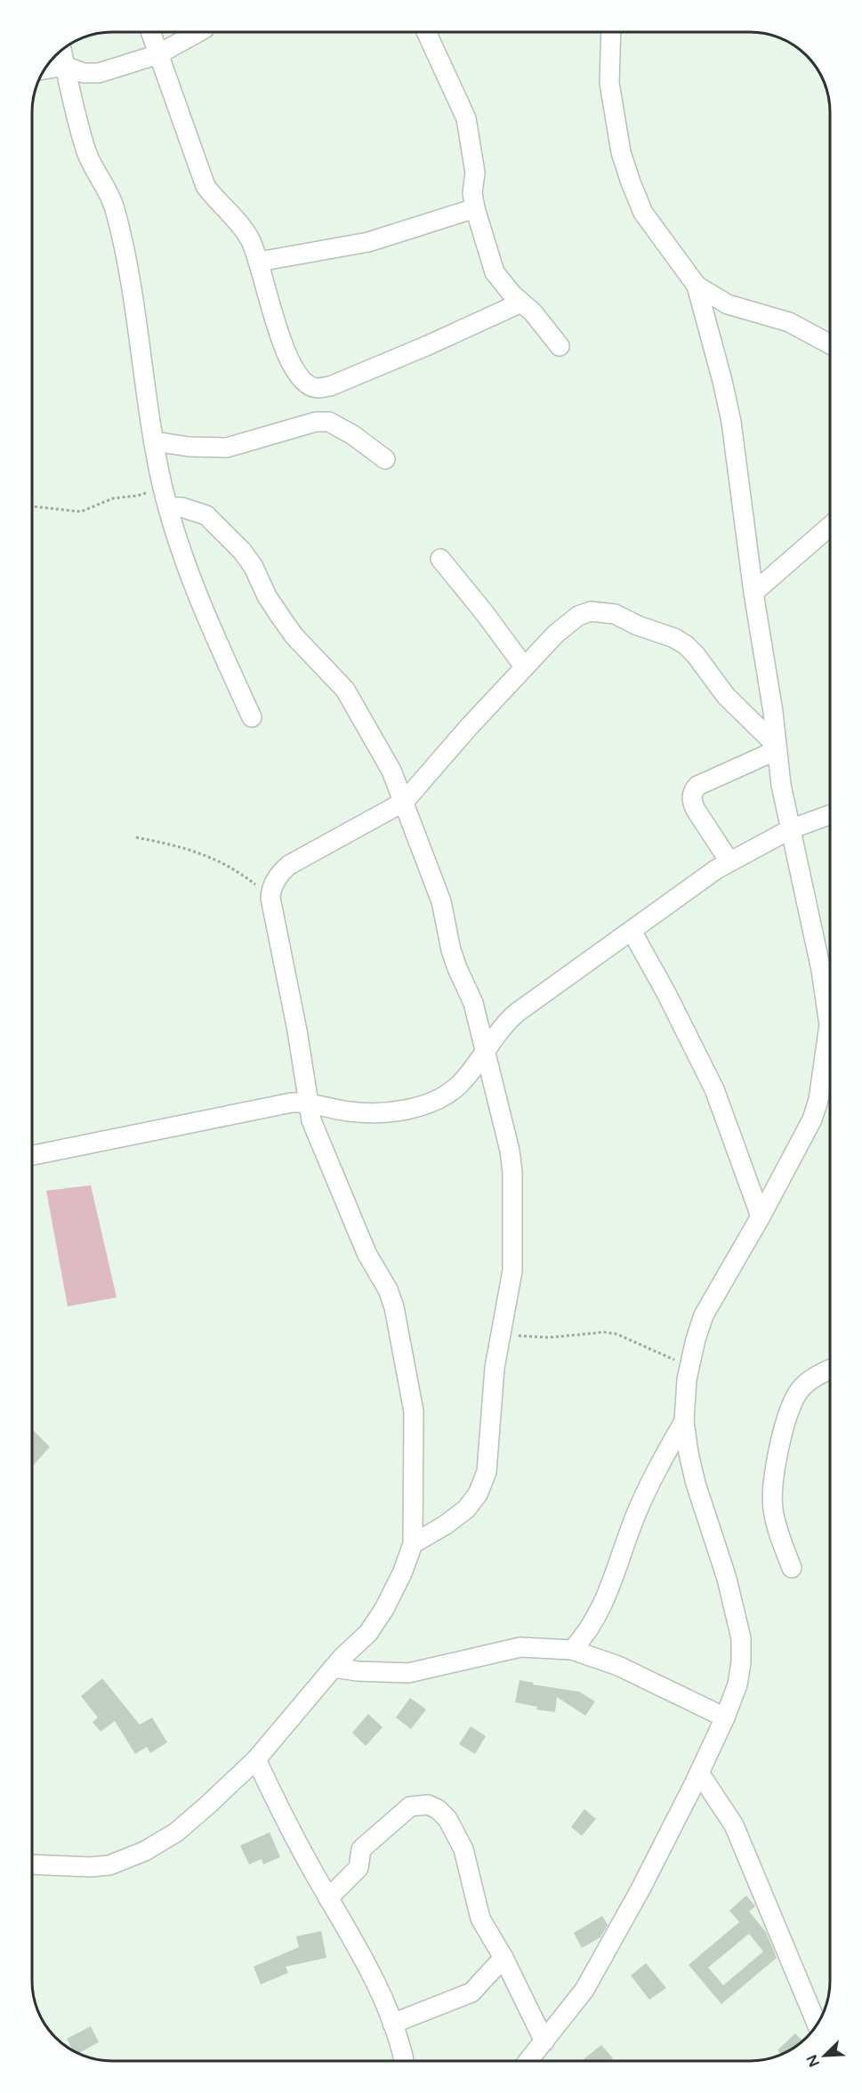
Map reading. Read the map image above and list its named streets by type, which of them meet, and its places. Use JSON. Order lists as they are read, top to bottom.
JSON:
{
  "north": "bottom left"
}
